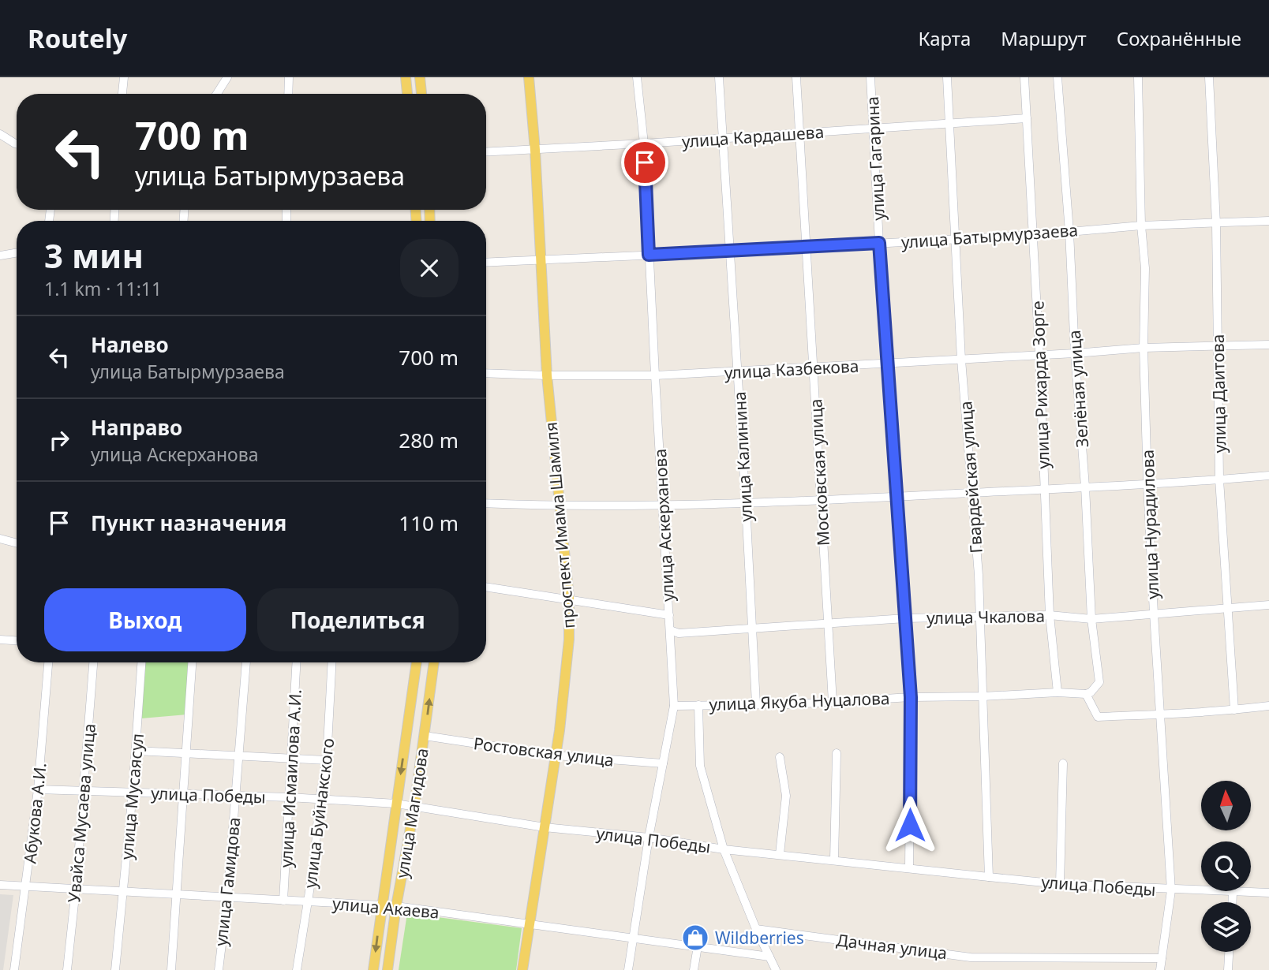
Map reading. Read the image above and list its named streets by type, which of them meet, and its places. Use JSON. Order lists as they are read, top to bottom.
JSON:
{
  "streets": {
    "main road": ["проспект Имама Шамиля", "улица Магидова"],
    "street": [
      "улица Кардашева",
      "улица Гагарина",
      "улица Батырмурзаева",
      "улица Казбекова",
      "улица Рихарда Зорге",
      "Зелёная улица",
      "улица Даитова",
      "улица Калинина",
      "Московская улица",
      "Гвардейская улица",
      "улица Нурадилова",
      "улица Аскерханова",
      "улица Чкалова",
      "улица Якуба Нуцалова",
      "Ростовская улица",
      "улица Исмаилова А.И.",
      "улица Победы",
      "улица Мусаясул",
      "Абукова А.И.",
      "Увайса Мусаева улица",
      "улица Буйнакского",
      "улица Гамидова",
      "улица Акаева",
      "Дачная улица"
    ]
  },
  "crossings": [
    ["улица Кардашева", "улица Гагарина"],
    ["улица Кардашева", "улица Рихарда Зорге"],
    ["улица Кардашева", "улица Калинина"],
    ["улица Кардашева", "Московская улица"],
    ["улица Кардашева", "Гвардейская улица"],
    ["улица Кардашева", "проспект Имама Шамиля"],
    ["улица Кардашева", "улица Аскерханова"],
    ["улица Гагарина", "улица Батырмурзаева"],
    ["улица Гагарина", "улица Казбекова"],
    ["улица Гагарина", "улица Чкалова"],
    ["улица Гагарина", "улица Якуба Нуцалова"],
    ["улица Гагарина", "улица Победы"],
    ["улица Батырмурзаева", "улица Рихарда Зорге"],
    ["улица Батырмурзаева", "Зелёная улица"],
    ["улица Батырмурзаева", "улица Даитова"],
    ["улица Батырмурзаева", "улица Калинина"],
    ["улица Батырмурзаева", "Московская улица"],
    ["улица Батырмурзаева", "Гвардейская улица"],
    ["улица Батырмурзаева", "улица Нурадилова"],
    ["улица Батырмурзаева", "проспект Имама Шамиля"],
    ["улица Батырмурзаева", "улица Аскерханова"],
    ["улица Казбекова", "улица Рихарда Зорге"],
    ["улица Казбекова", "Зелёная улица"],
    ["улица Казбекова", "улица Даитова"],
    ["улица Казбекова", "улица Калинина"],
    ["улица Казбекова", "Московская улица"],
    ["улица Казбекова", "Гвардейская улица"],
    ["улица Казбекова", "улица Нурадилова"],
    ["улица Казбекова", "проспект Имама Шамиля"],
    ["улица Казбекова", "улица Аскерханова"],
    ["улица Рихарда Зорге", "улица Чкалова"],
    ["улица Рихарда Зорге", "улица Якуба Нуцалова"],
    ["Зелёная улица", "улица Чкалова"],
    ["Зелёная улица", "улица Якуба Нуцалова"],
    ["улица Даитова", "улица Чкалова"],
    ["улица Калинина", "улица Чкалова"],
    ["улица Калинина", "улица Якуба Нуцалова"],
    ["Московская улица", "улица Чкалова"],
    ["Московская улица", "улица Якуба Нуцалова"],
    ["Гвардейская улица", "улица Чкалова"],
    ["Гвардейская улица", "улица Якуба Нуцалова"],
    ["Гвардейская улица", "улица Победы"],
    ["улица Нурадилова", "улица Чкалова"],
    ["улица Нурадилова", "улица Победы"],
    ["улица Нурадилова", "Дачная улица"],
    ["проспект Имама Шамиля", "Ростовская улица"],
    ["проспект Имама Шамиля", "улица Победы"],
    ["проспект Имама Шамиля", "улица Акаева"],
    ["улица Аскерханова", "улица Чкалова"],
    ["улица Аскерханова", "улица Якуба Нуцалова"],
    ["улица Аскерханова", "Ростовская улица"],
    ["улица Аскерханова", "улица Победы"],
    ["улица Аскерханова", "улица Акаева"],
    ["Ростовская улица", "улица Магидова"],
    ["улица Исмаилова А.И.", "улица Победы"],
    ["улица Исмаилова А.И.", "улица Акаева"],
    ["улица Победы", "улица Мусаясул"],
    ["улица Победы", "Абукова А.И."],
    ["улица Победы", "Увайса Мусаева улица"],
    ["улица Победы", "улица Буйнакского"],
    ["улица Победы", "улица Магидова"],
    ["улица Победы", "улица Гамидова"],
    ["улица Мусаясул", "улица Акаева"],
    ["Абукова А.И.", "улица Акаева"],
    ["Увайса Мусаева улица", "улица Акаева"],
    ["улица Буйнакского", "улица Акаева"],
    ["улица Магидова", "улица Акаева"],
    ["улица Гамидова", "улица Акаева"]
  ],
  "places": {
    "shop": ["Wildberries"]
  },
  "north": "top",
  "page": {
    "header": "Routely",
    "nav": ["Карта", "Маршрут", "Сохранённые"],
    "turn": ["700 m", "улица Батырмурзаева"],
    "heading": ["3 мин", "1.1 km · 11:11"],
    "list": [
      {
        "name": "Налево",
        "note": "улица Батырмурзаева",
        "value": "700 m"
      },
      {
        "name": "Направо",
        "note": "улица Аскерханова",
        "value": "280 m"
      },
      {
        "name": "Пункт назначения",
        "value": "110 m"
      }
    ],
    "buttons": ["Выход", "Поделиться"]
  }
}
